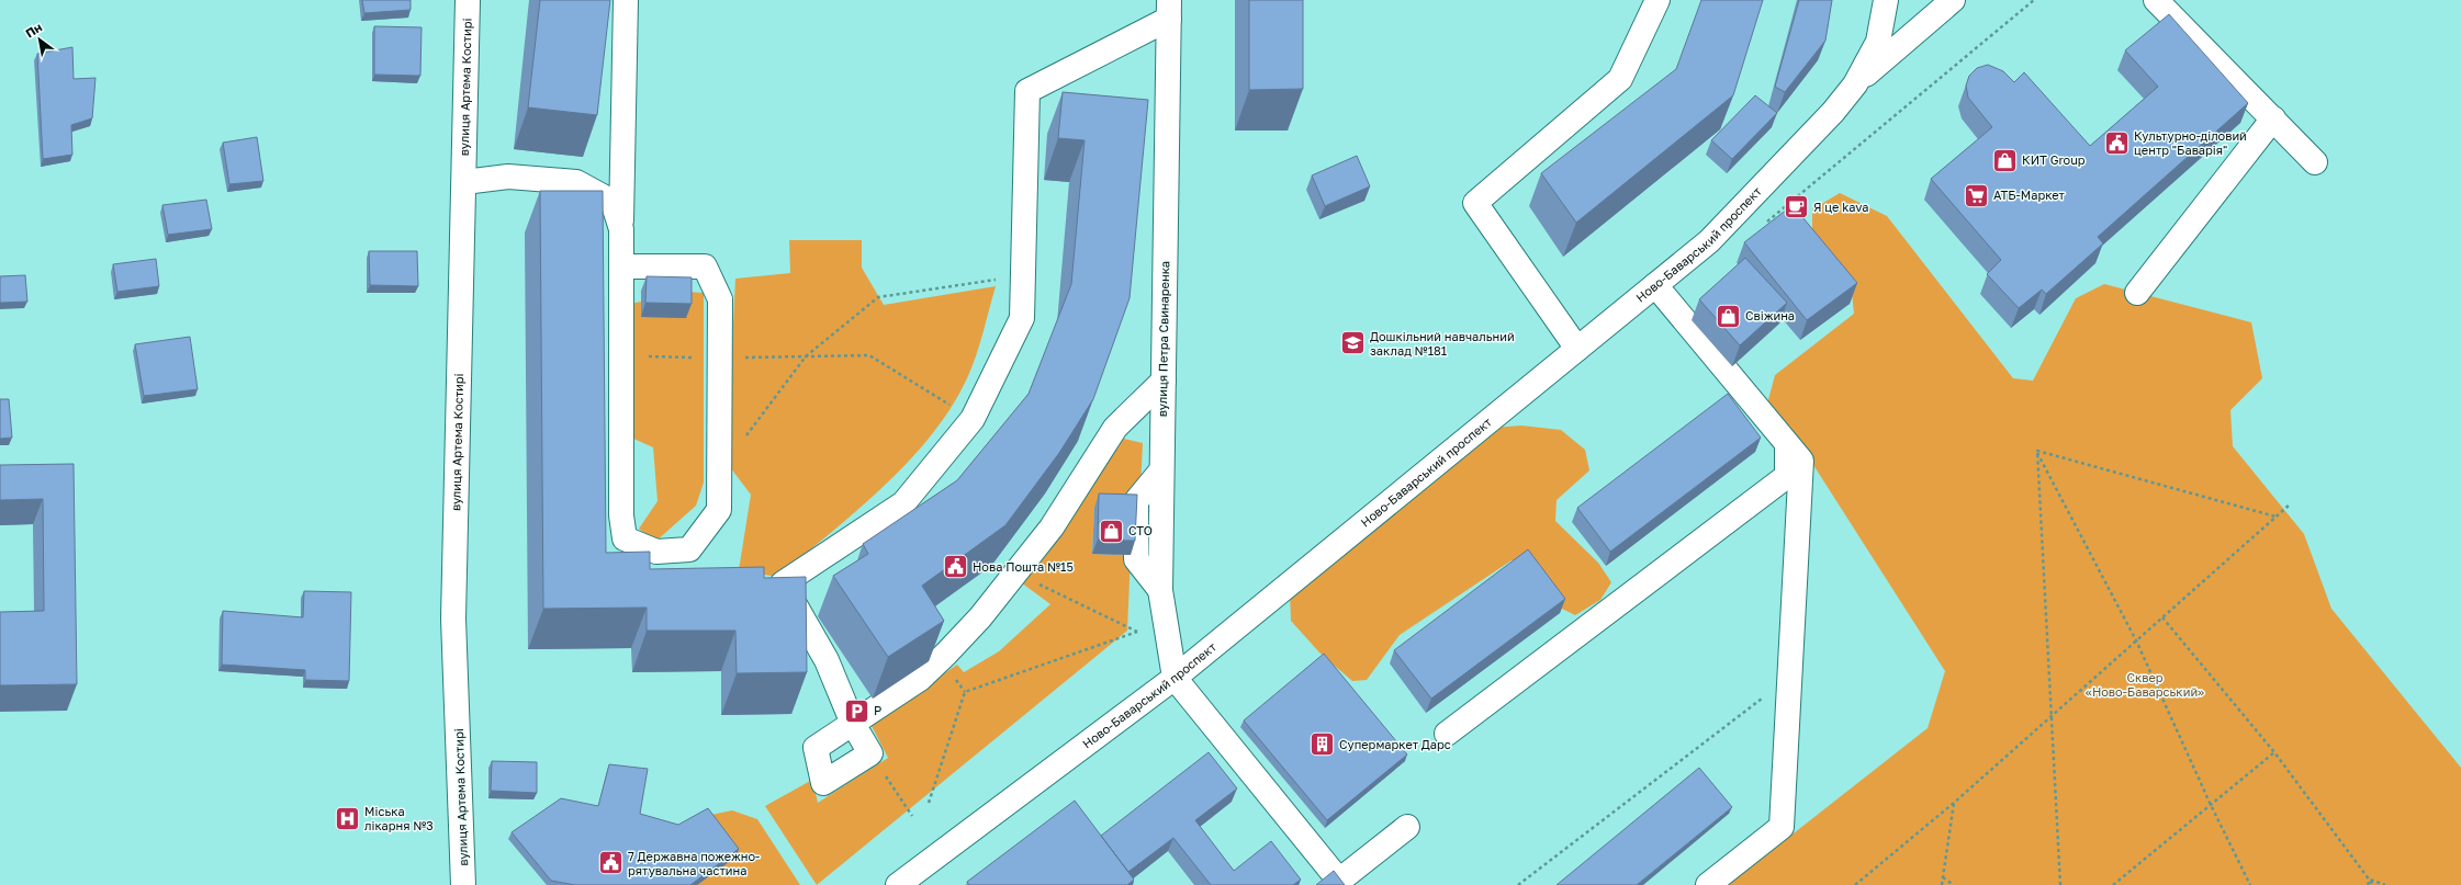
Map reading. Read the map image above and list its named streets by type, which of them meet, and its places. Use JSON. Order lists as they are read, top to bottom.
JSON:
{
  "streets": {
    "street": ["вулиця Артема Костирі", "Ново-Баварський проспект", "вулиця Петра Свинаренка"]
  },
  "crossings": [
    ["Ново-Баварський проспект", "вулиця Петра Свинаренка"]
  ],
  "parks": ["Сквер «Ново-Баварський»"],
  "places": {
    "public building": ["Культурно-діловий центр \"Баварія\"", "Нова Пошта №15", "7 Державна пожежно- рятувальна частина"],
    "shop": ["КИТ Group", "Свіжина", "СТО"],
    "supermarket": ["АТБ-Маркет"],
    "cafe": ["Я це kava"],
    "school or university": ["Дошкільний навчальний заклад №181"],
    "parking": ["Р"],
    "building": ["Супермаркет Дарс"],
    "hospital": ["Міська лікарня №3"]
  },
  "north": "top left"
}
